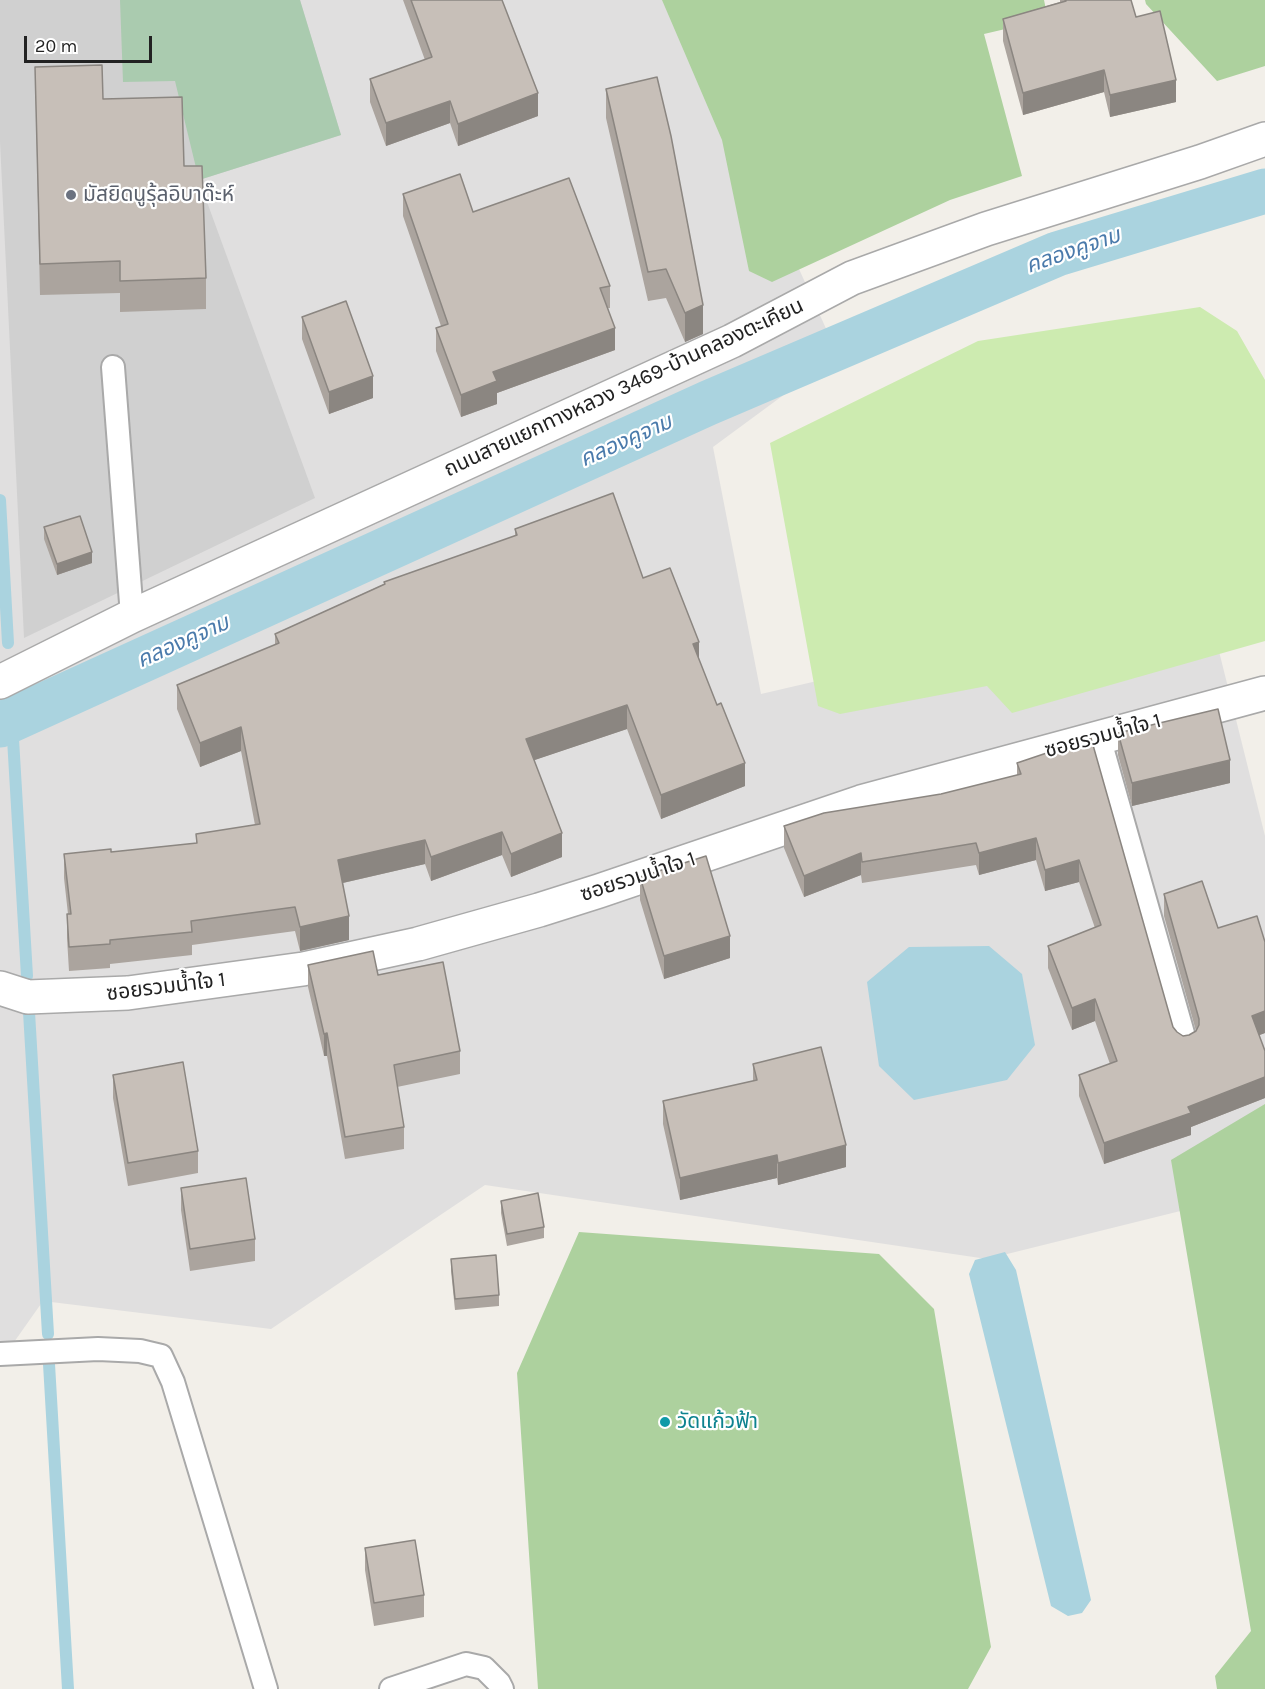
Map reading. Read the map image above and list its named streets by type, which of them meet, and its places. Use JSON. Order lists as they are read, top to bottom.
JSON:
{
  "streets": {
    "street": ["ถนนสายแยกทางหลวง 3469-บ้านคลองตะเคียน", "ซอยรวมน้ำใจ 1"]
  },
  "water": ["คลองคูจาม"],
  "places": ["มัสยิดนูรุ้ลอิบาด๊ะห์", "วัดแก้วฟ้า"],
  "scale_bar": "20 m"
}
